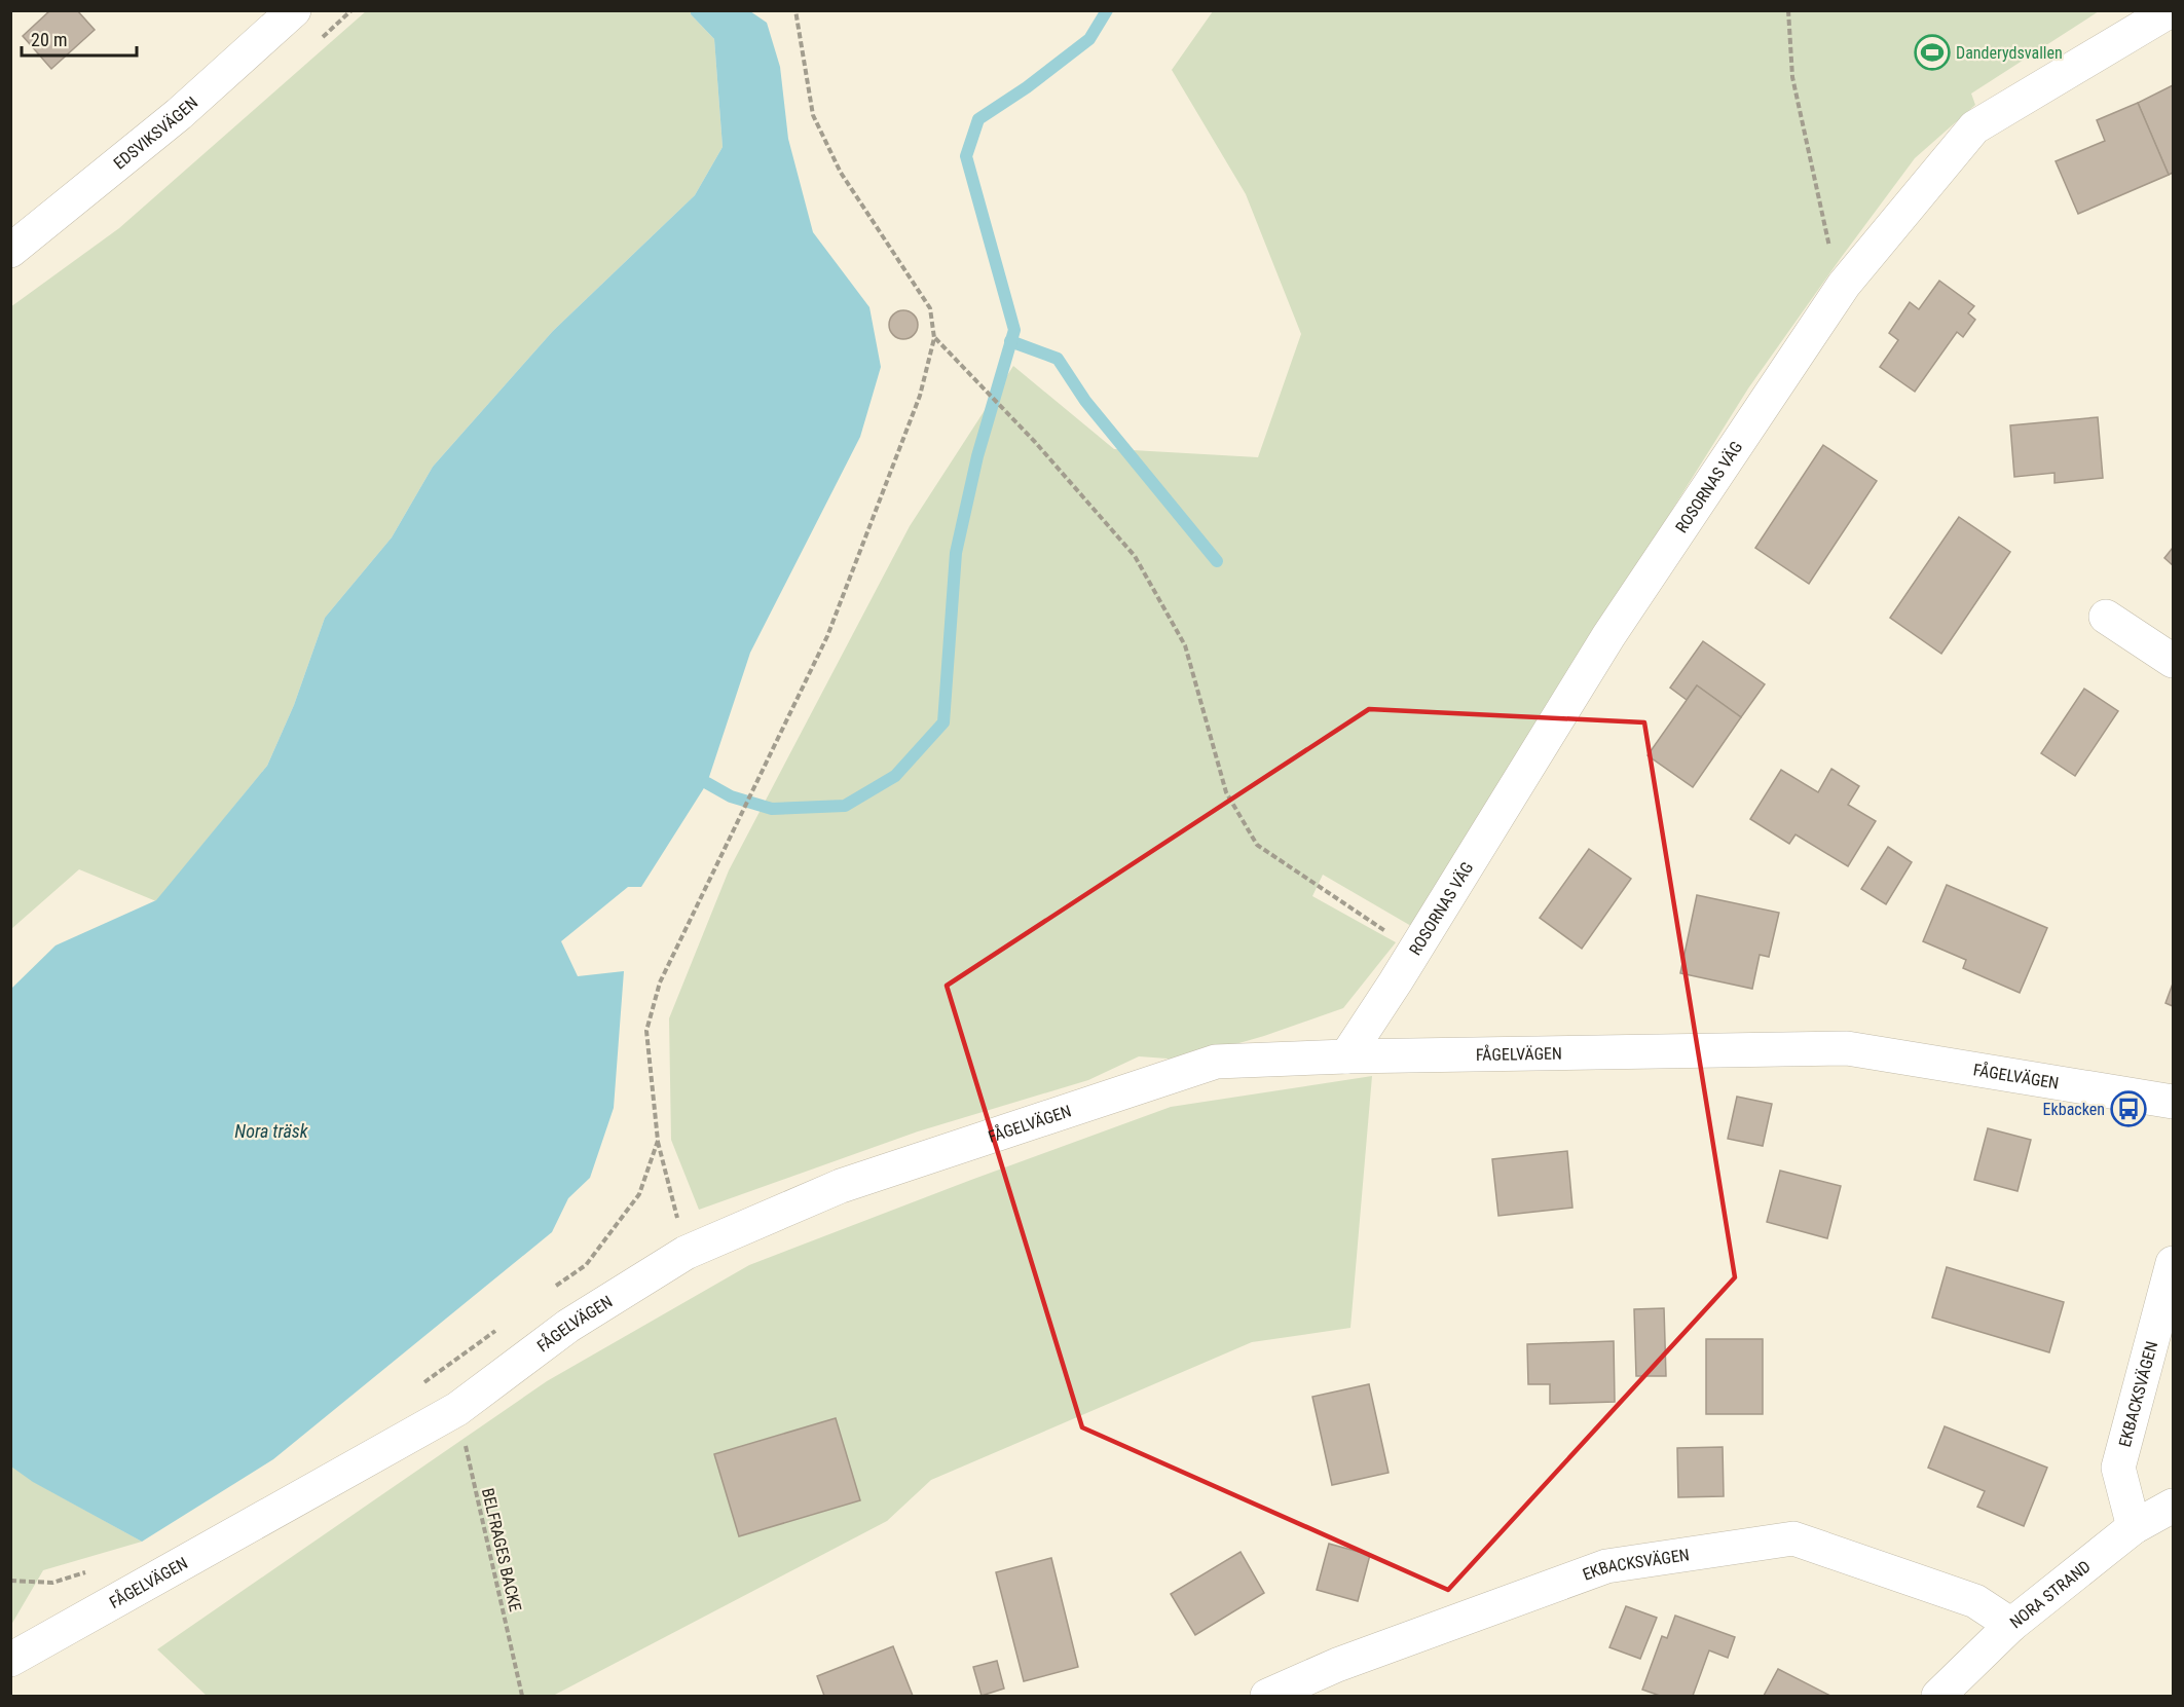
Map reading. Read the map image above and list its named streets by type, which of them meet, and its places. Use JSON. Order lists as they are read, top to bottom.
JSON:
{
  "streets": {
    "street": [
      "EDSVIKSVÄGEN",
      "ROSORNAS VÄG",
      "FÅGELVÄGEN",
      "EKBACKSVÄGEN",
      "NORA STRAND"
    ],
    "path": ["BELFRAGES BACKE"]
  },
  "crossings": [
    ["ROSORNAS VÄG", "FÅGELVÄGEN"],
    ["FÅGELVÄGEN", "BELFRAGES BACKE"],
    ["EKBACKSVÄGEN", "NORA STRAND"]
  ],
  "water": ["Nora träsk"],
  "places": {
    "sports": ["Danderydsvallen"],
    "bus stop": ["Ekbacken"]
  },
  "scale_bar": "20 m"
}
